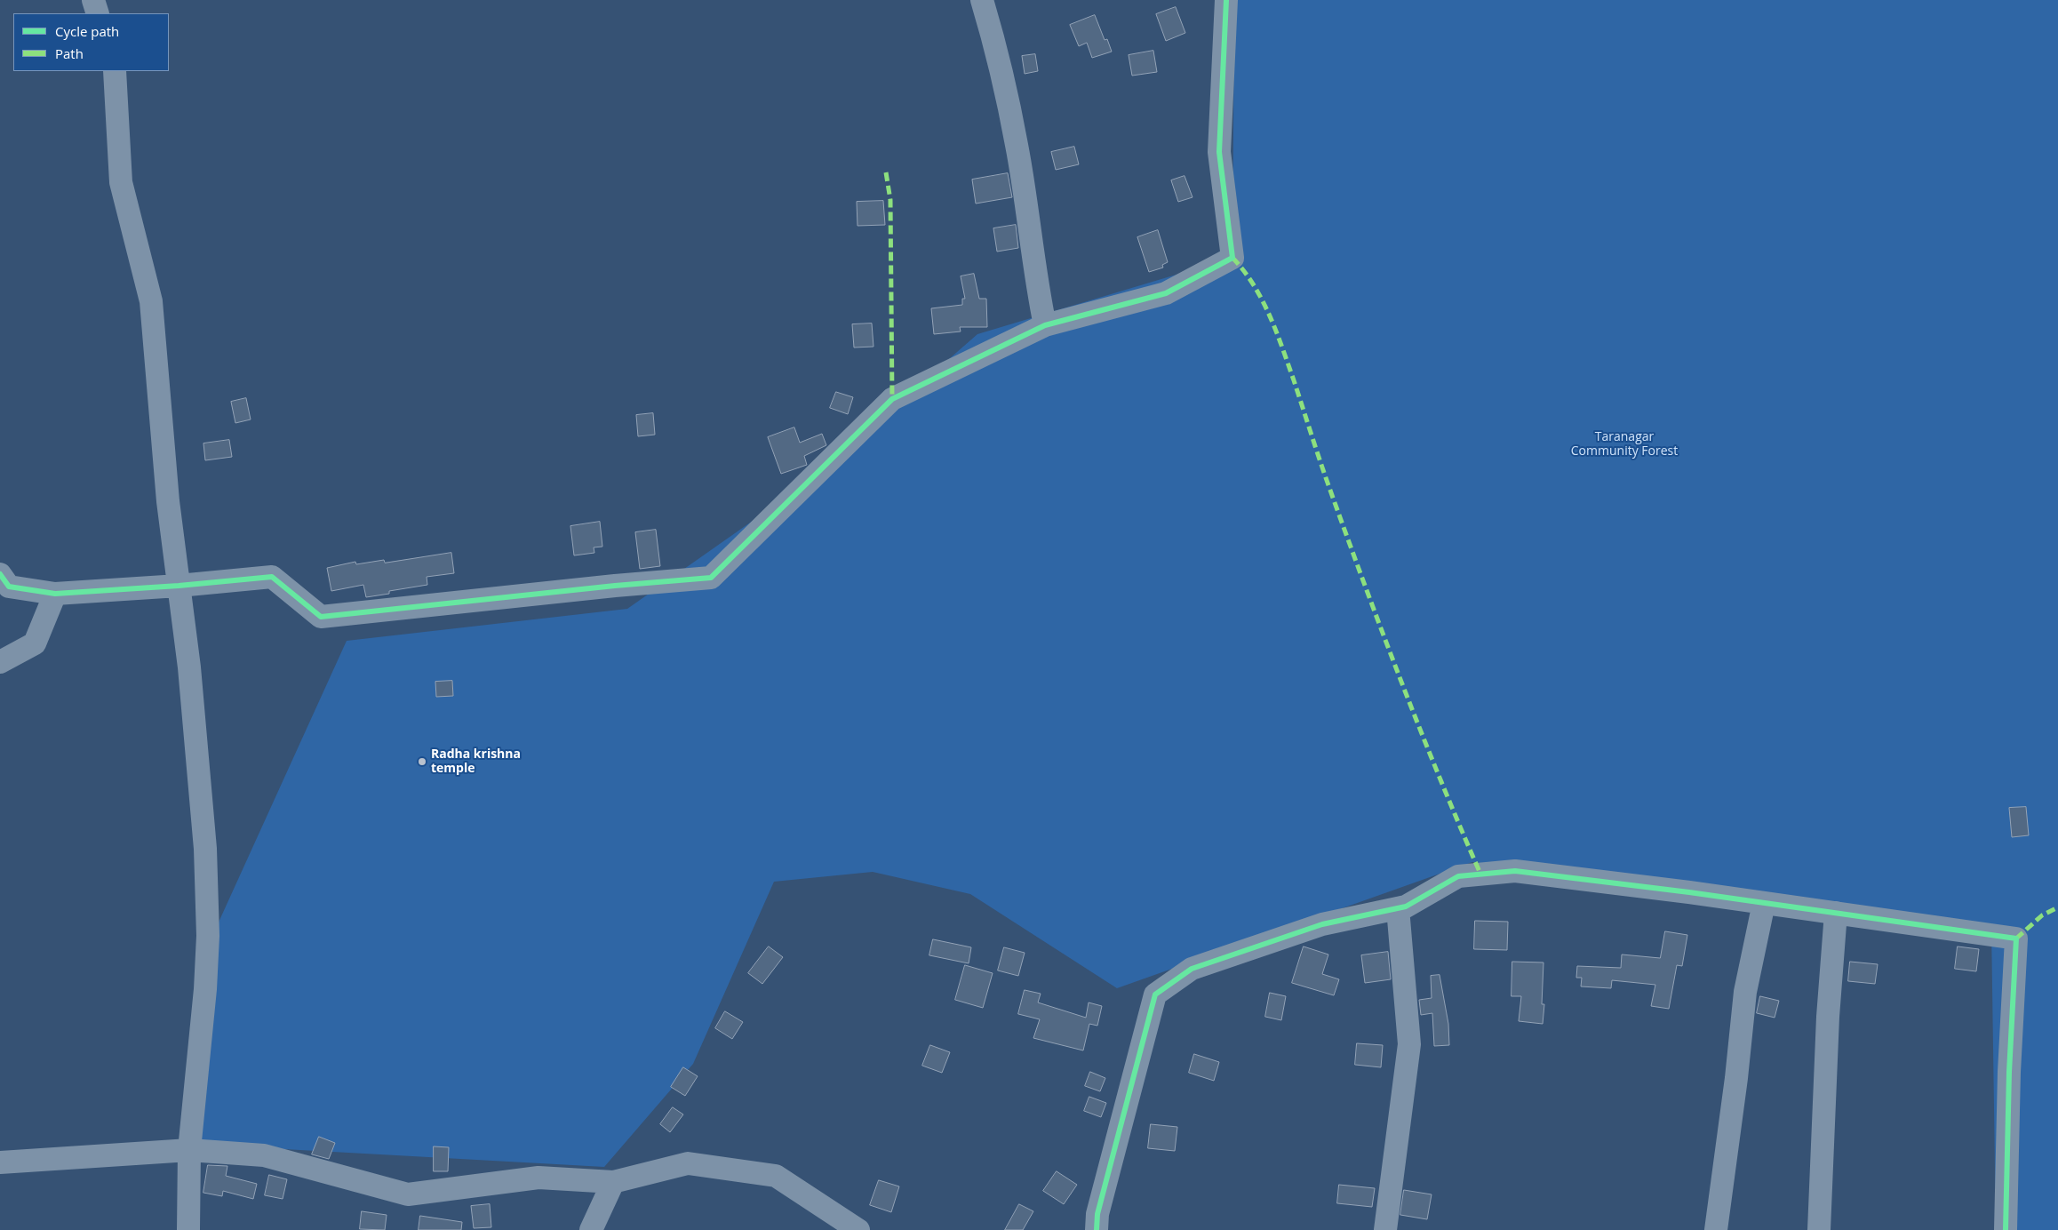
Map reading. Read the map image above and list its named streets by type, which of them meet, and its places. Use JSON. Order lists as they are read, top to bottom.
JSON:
{
  "parks": ["Taranagar Community Forest"],
  "places": ["Radha krishna temple"],
  "legend": ["Cycle path", "Path"]
}
